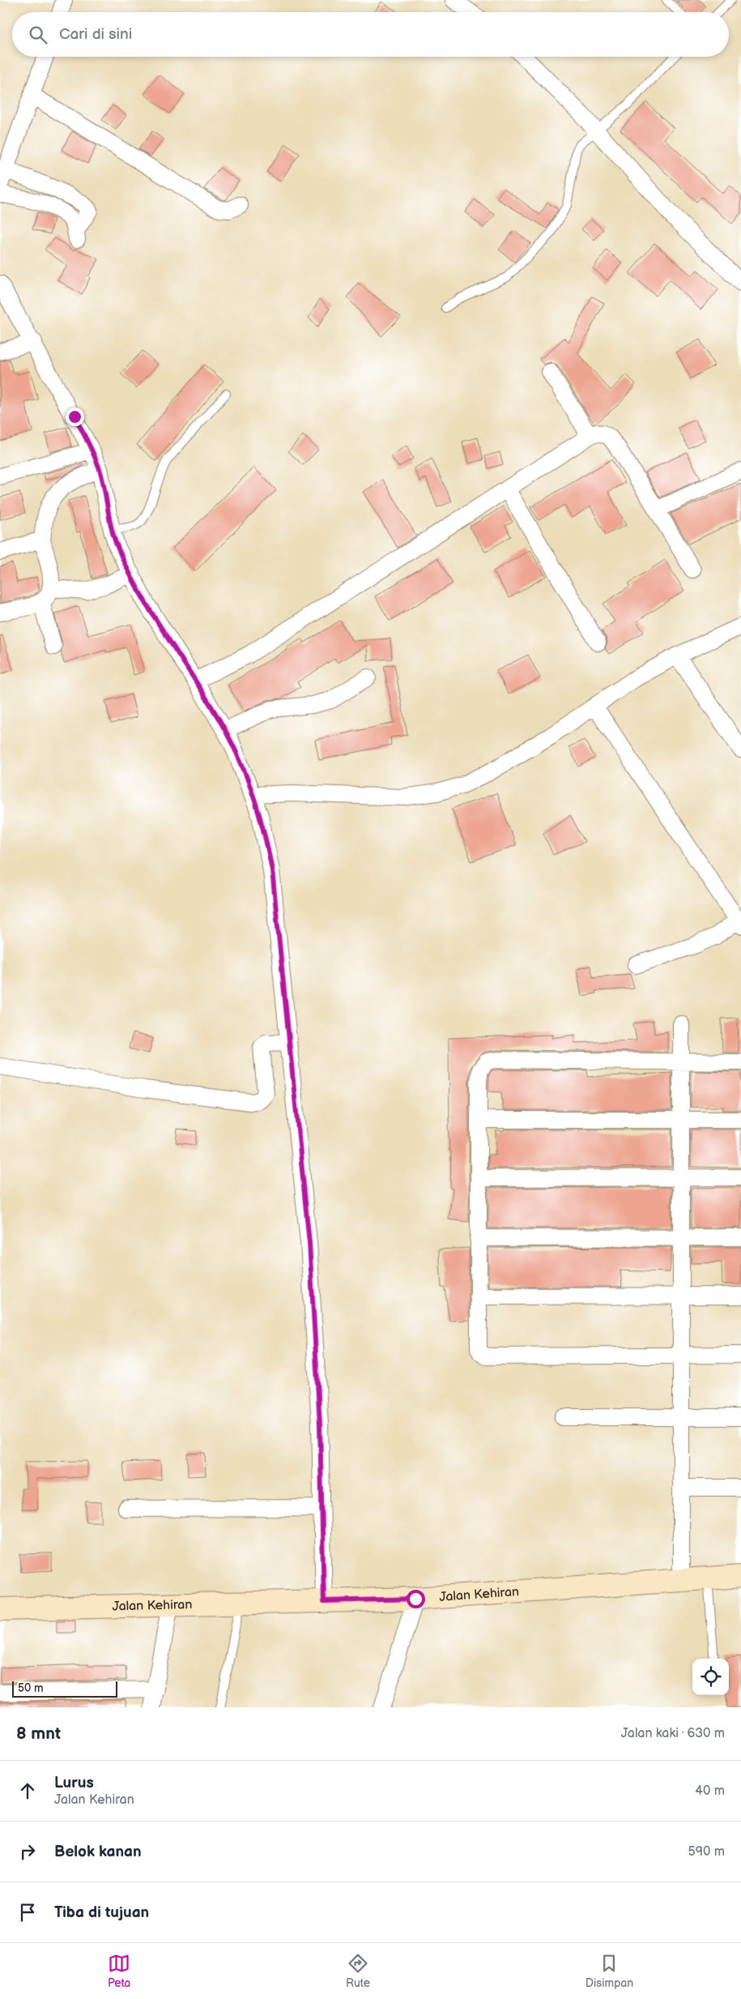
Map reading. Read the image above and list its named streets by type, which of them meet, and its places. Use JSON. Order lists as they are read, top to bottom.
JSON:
{
  "streets": {
    "street": ["Jalan Kehiran"]
  },
  "scale_bar": "50 m",
  "page": {
    "search": "Cari di sini",
    "scale": "50 m",
    "heading": ["8 mnt", "Jalan kaki · 630 m"],
    "list": [
      ["Lurus", "Jalan Kehiran", "40 m"],
      ["Belok kanan", "590 m"],
      "Tiba di tujuan"
    ],
    "nav": ["Peta", "Rute", "Disimpan"]
  }
}
